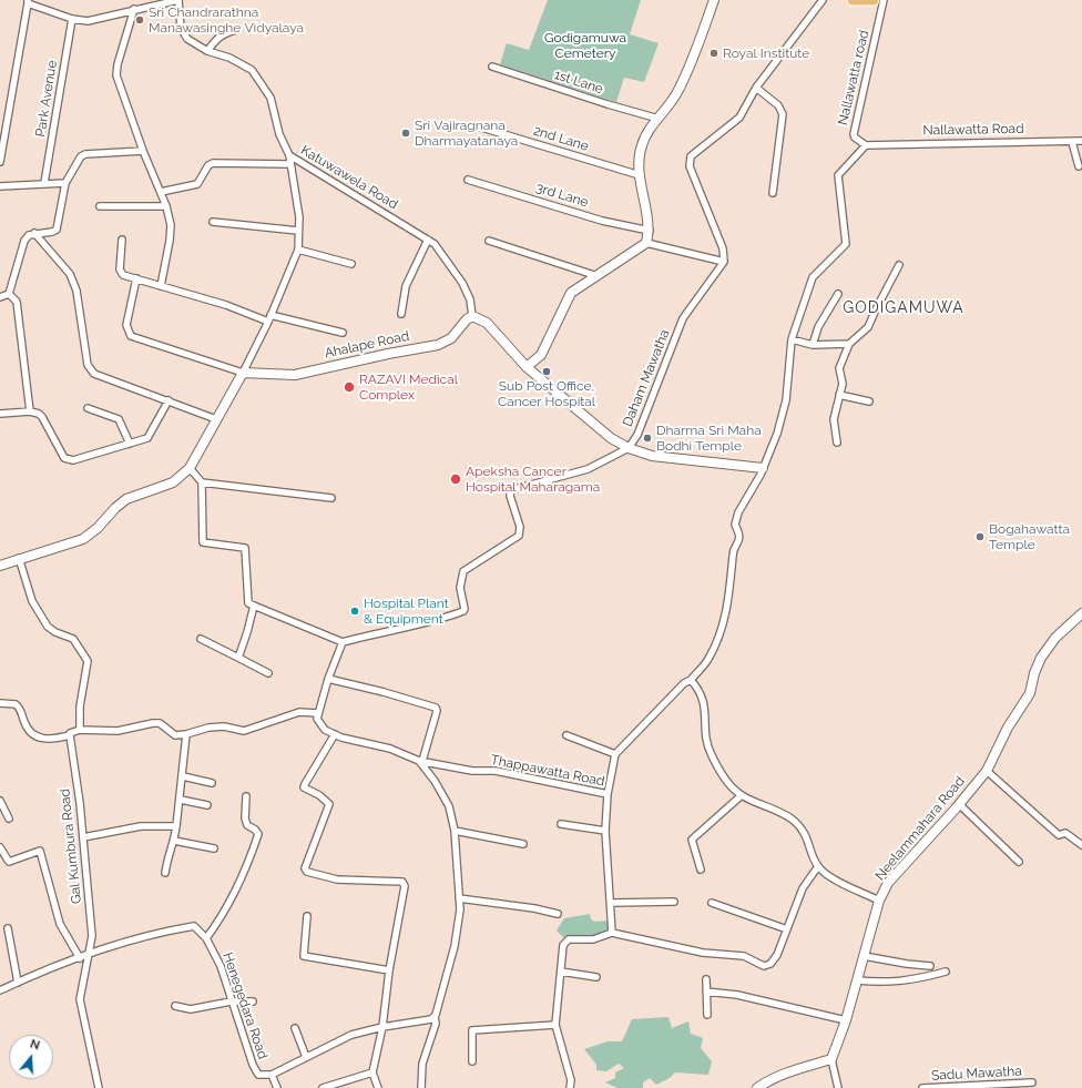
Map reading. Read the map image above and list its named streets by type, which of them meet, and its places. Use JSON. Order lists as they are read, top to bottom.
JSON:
{
  "streets": {
    "street": [
      "Nallawatta road",
      "1st Lane",
      "Park Avenue",
      "Nallawatta Road",
      "2nd Lane",
      "Katuwawela Road",
      "3rd Lane",
      "Ahalape Road",
      "Daham Mawatha",
      "Thappawatta Road",
      "Neelammahara Road",
      "Gal Kumbura Road",
      "Henegedara Road",
      "Sadu Mawatha"
    ]
  },
  "crossings": [
    ["Nallawatta road", "Nallawatta Road"],
    ["Katuwawela Road", "Ahalape Road"],
    ["Gal Kumbura Road", "Henegedara Road"]
  ],
  "districts": ["GODIGAMUWA"],
  "parks": ["Godigamuwa Cemetery"],
  "places": [
    "Sri Chandrarathna Manawasinghe Vidyalaya",
    "Royal Institute",
    "Sri Vajiragnana Dharmayatanaya",
    "Sub Post Office, Cancer Hospital",
    "RAZAVI Medical Complex",
    "Dharma Sri Maha Bodhi Temple",
    "Apeksha Cancer Hospital Maharagama",
    "Bogahawatta Temple",
    "Hospital Plant & Equipment"
  ],
  "north": "top"
}
